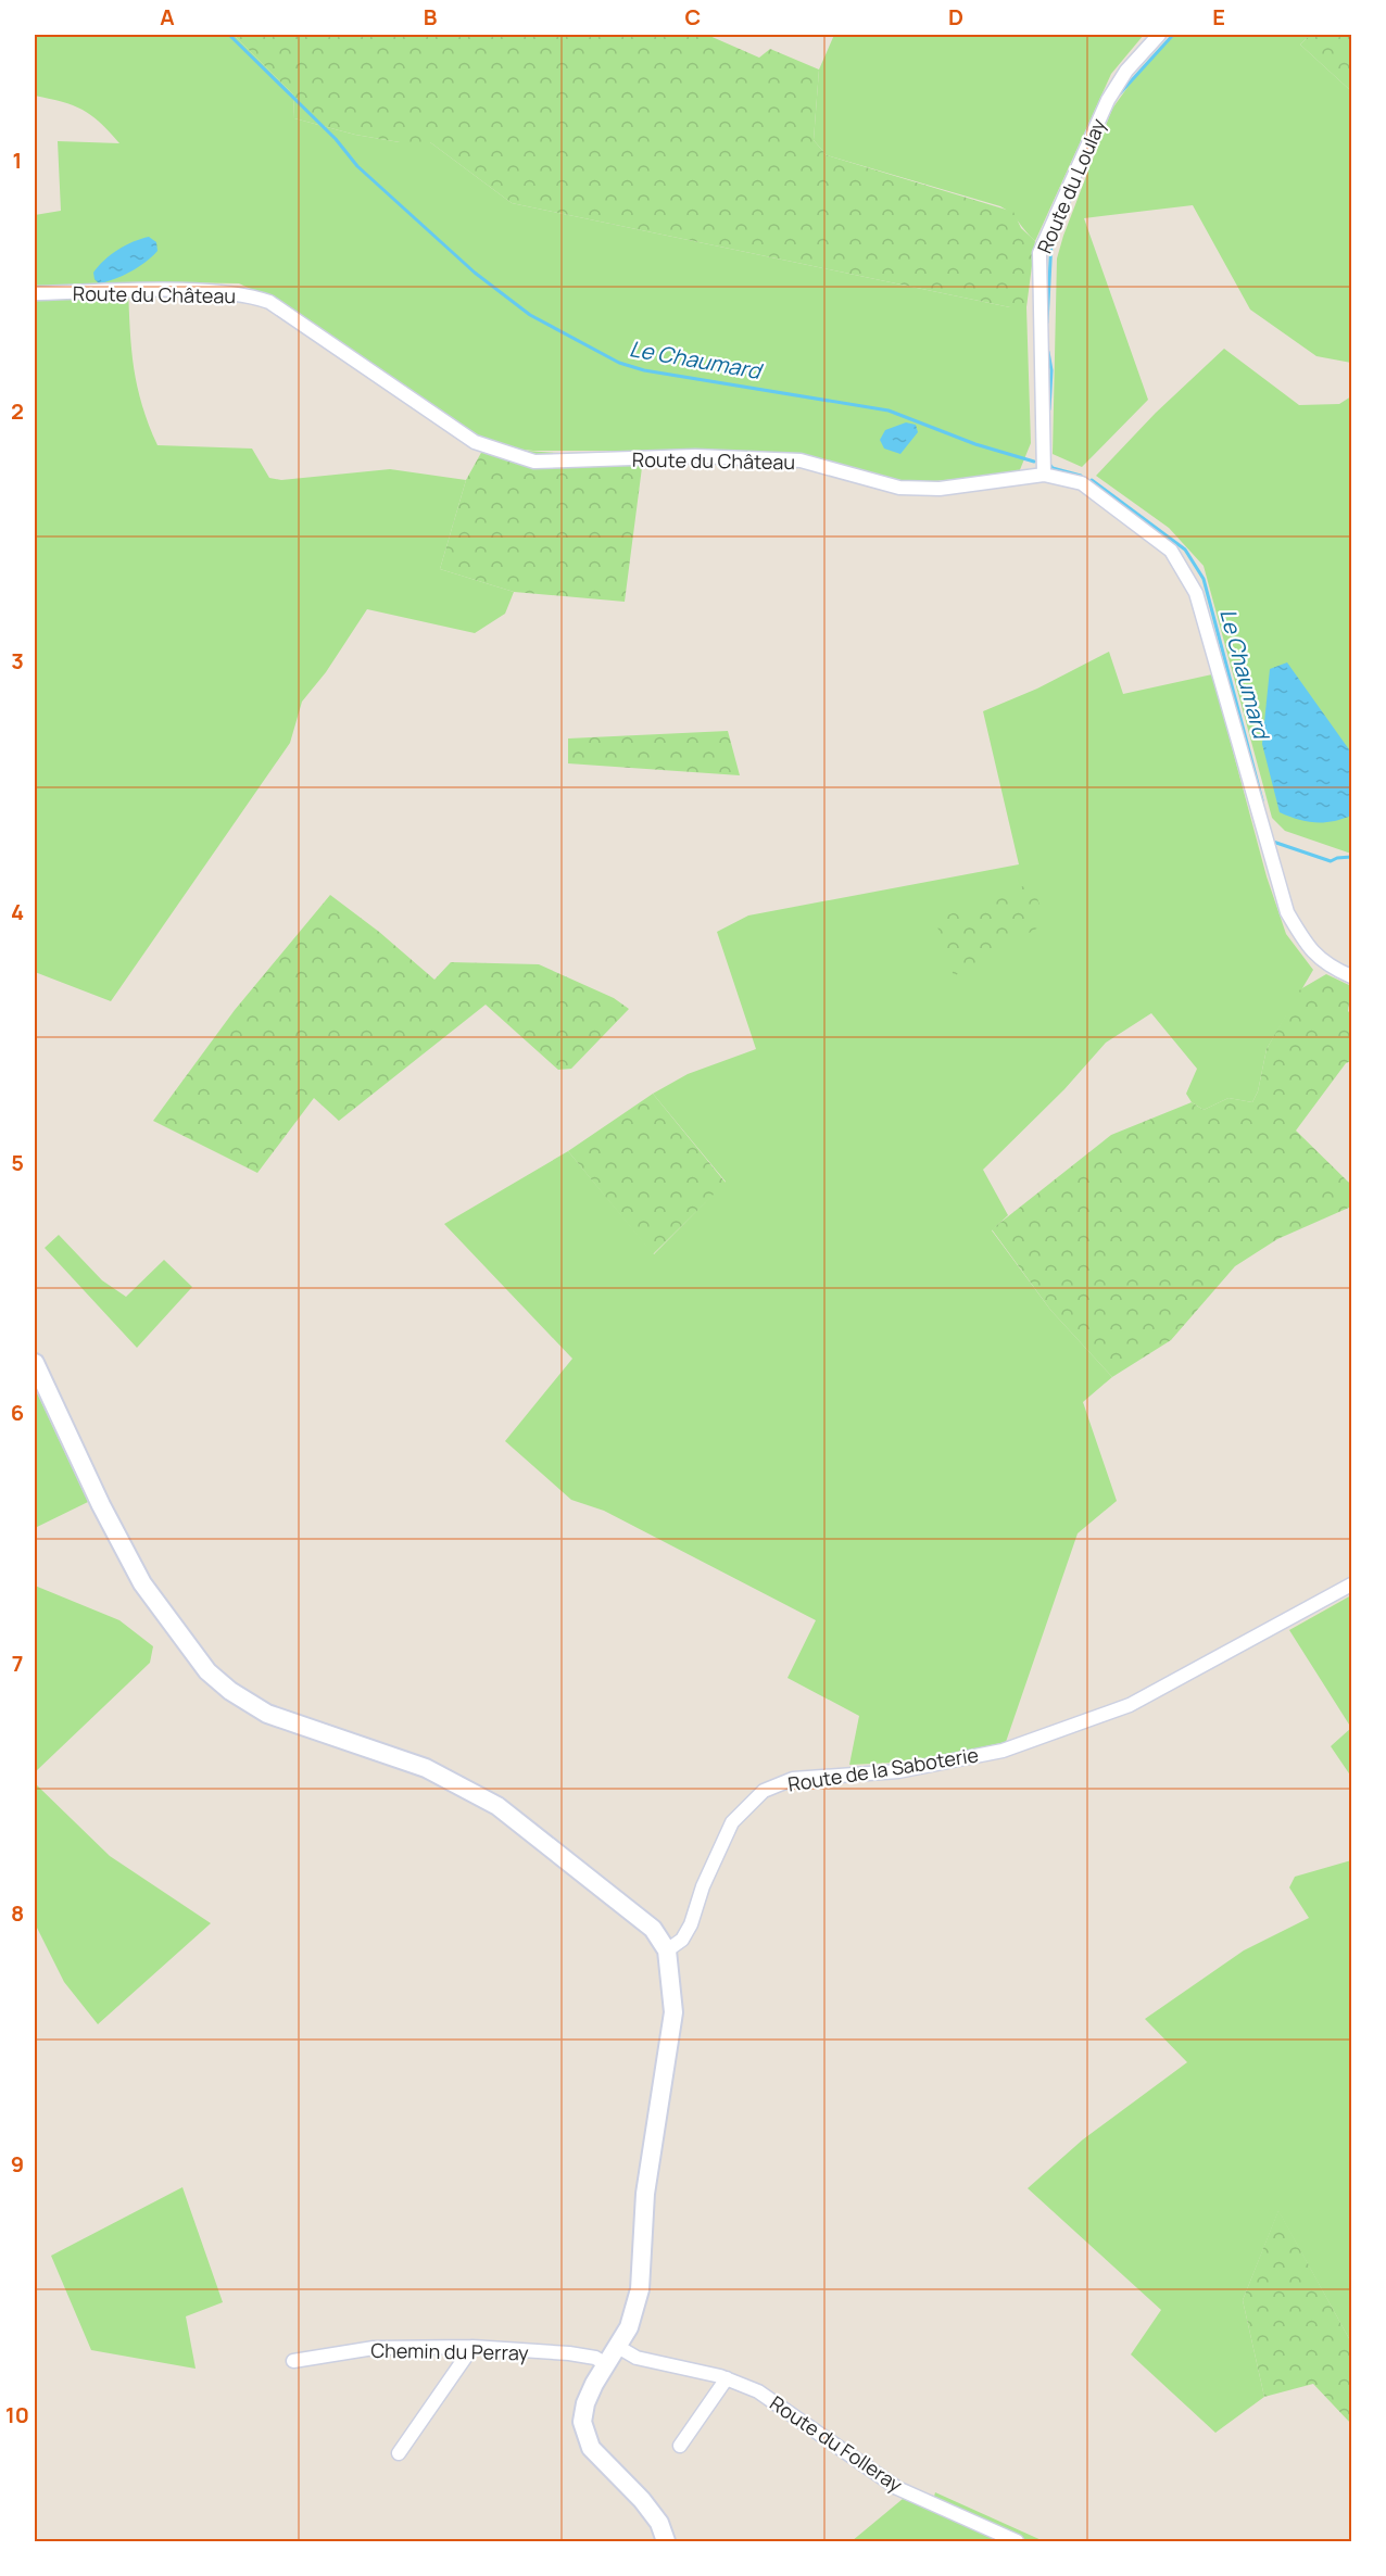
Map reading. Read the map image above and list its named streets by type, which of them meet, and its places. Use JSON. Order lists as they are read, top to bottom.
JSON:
{
  "streets": {
    "street": [
      "Route du Loulay",
      "Route du Château",
      "Route de la Saboterie",
      "Chemin du Perray",
      "Route du Folleray"
    ]
  },
  "crossings": [
    ["Route du Loulay", "Route du Château"]
  ],
  "water": ["Le Chaumard"],
  "grid": {
    "columns": [
      "A",
      "B",
      "C",
      "D",
      "E"
    ],
    "rows": [
      "1",
      "2",
      "3",
      "4",
      "5",
      "6",
      "7",
      "8",
      "9",
      "10"
    ]
  }
}
